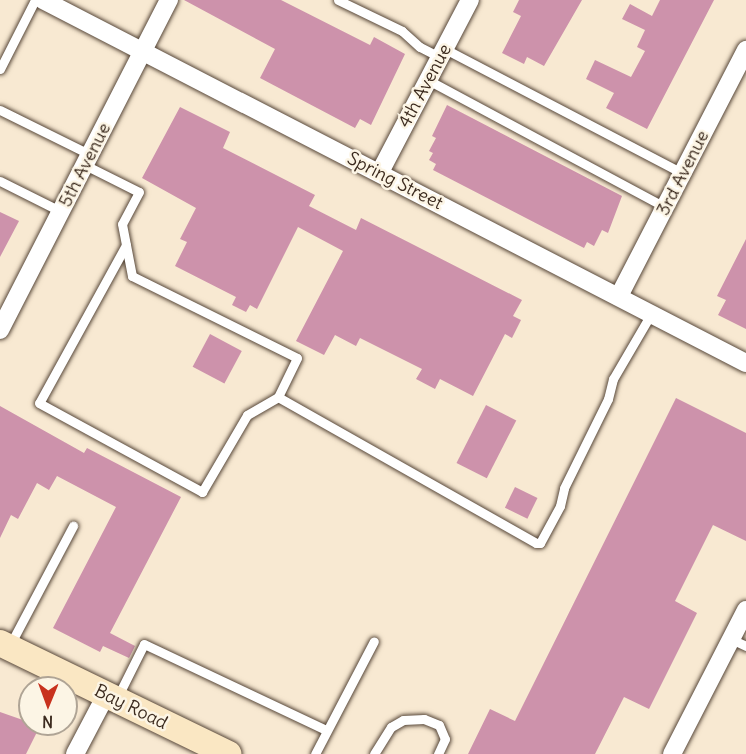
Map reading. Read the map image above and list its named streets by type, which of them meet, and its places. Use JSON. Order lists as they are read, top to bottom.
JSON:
{
  "streets": {
    "street": [
      "4th Avenue",
      "5th Avenue",
      "3rd Avenue",
      "Spring Street",
      "Bay Road"
    ]
  },
  "crossings": [
    ["4th Avenue", "Spring Street"],
    ["5th Avenue", "Spring Street"],
    ["3rd Avenue", "Spring Street"]
  ],
  "north": "bottom"
}
